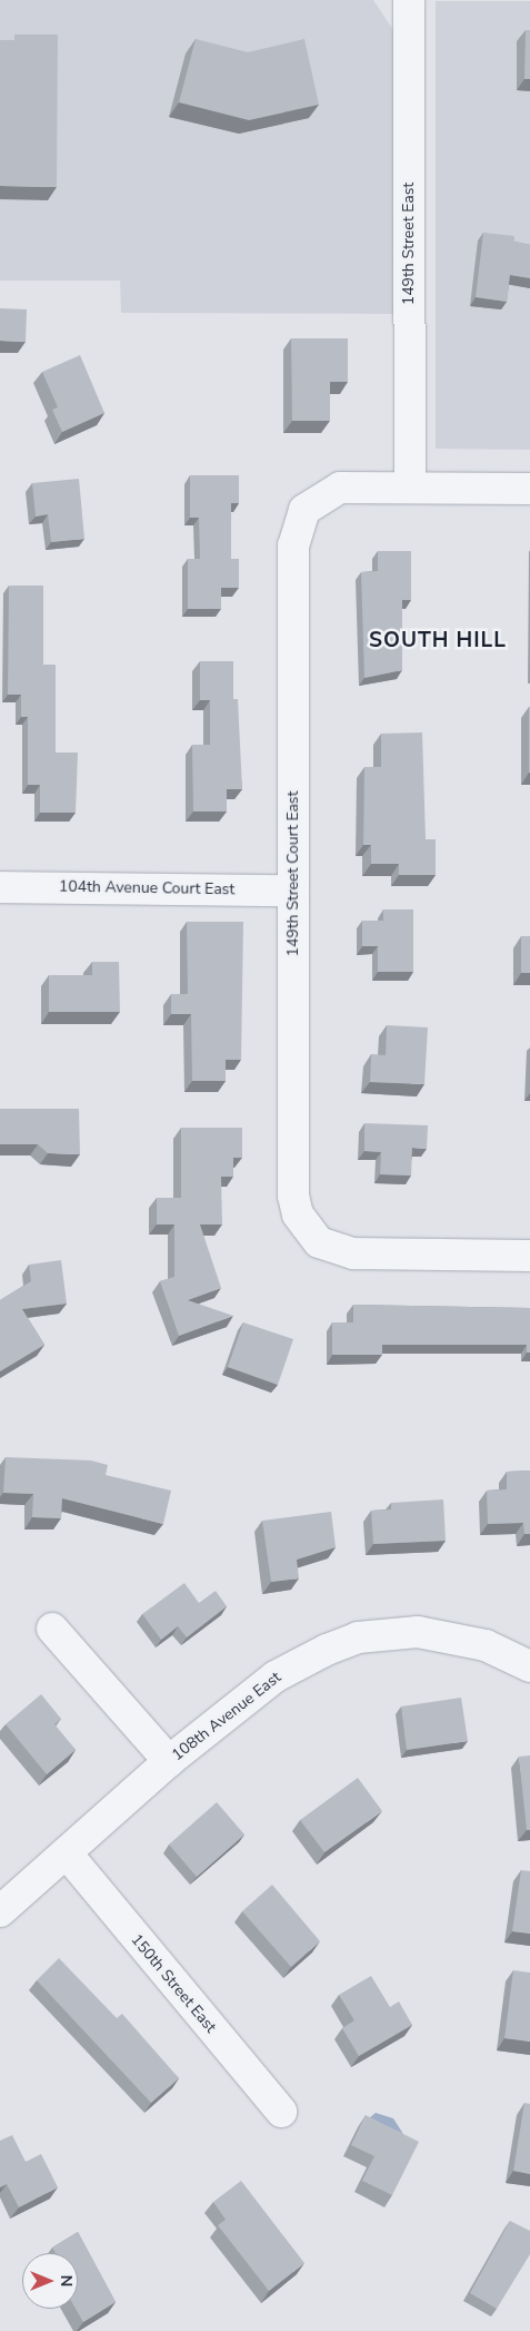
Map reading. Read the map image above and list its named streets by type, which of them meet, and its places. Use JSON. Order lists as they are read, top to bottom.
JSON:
{
  "streets": {
    "street": [
      "149th Street East",
      "149th Street Court East",
      "104th Avenue Court East",
      "108th Avenue East",
      "150th Street East"
    ]
  },
  "crossings": [
    ["149th Street East", "149th Street Court East"],
    ["149th Street Court East", "104th Avenue Court East"],
    ["108th Avenue East", "150th Street East"]
  ],
  "districts": ["SOUTH HILL"],
  "north": "right"
}
